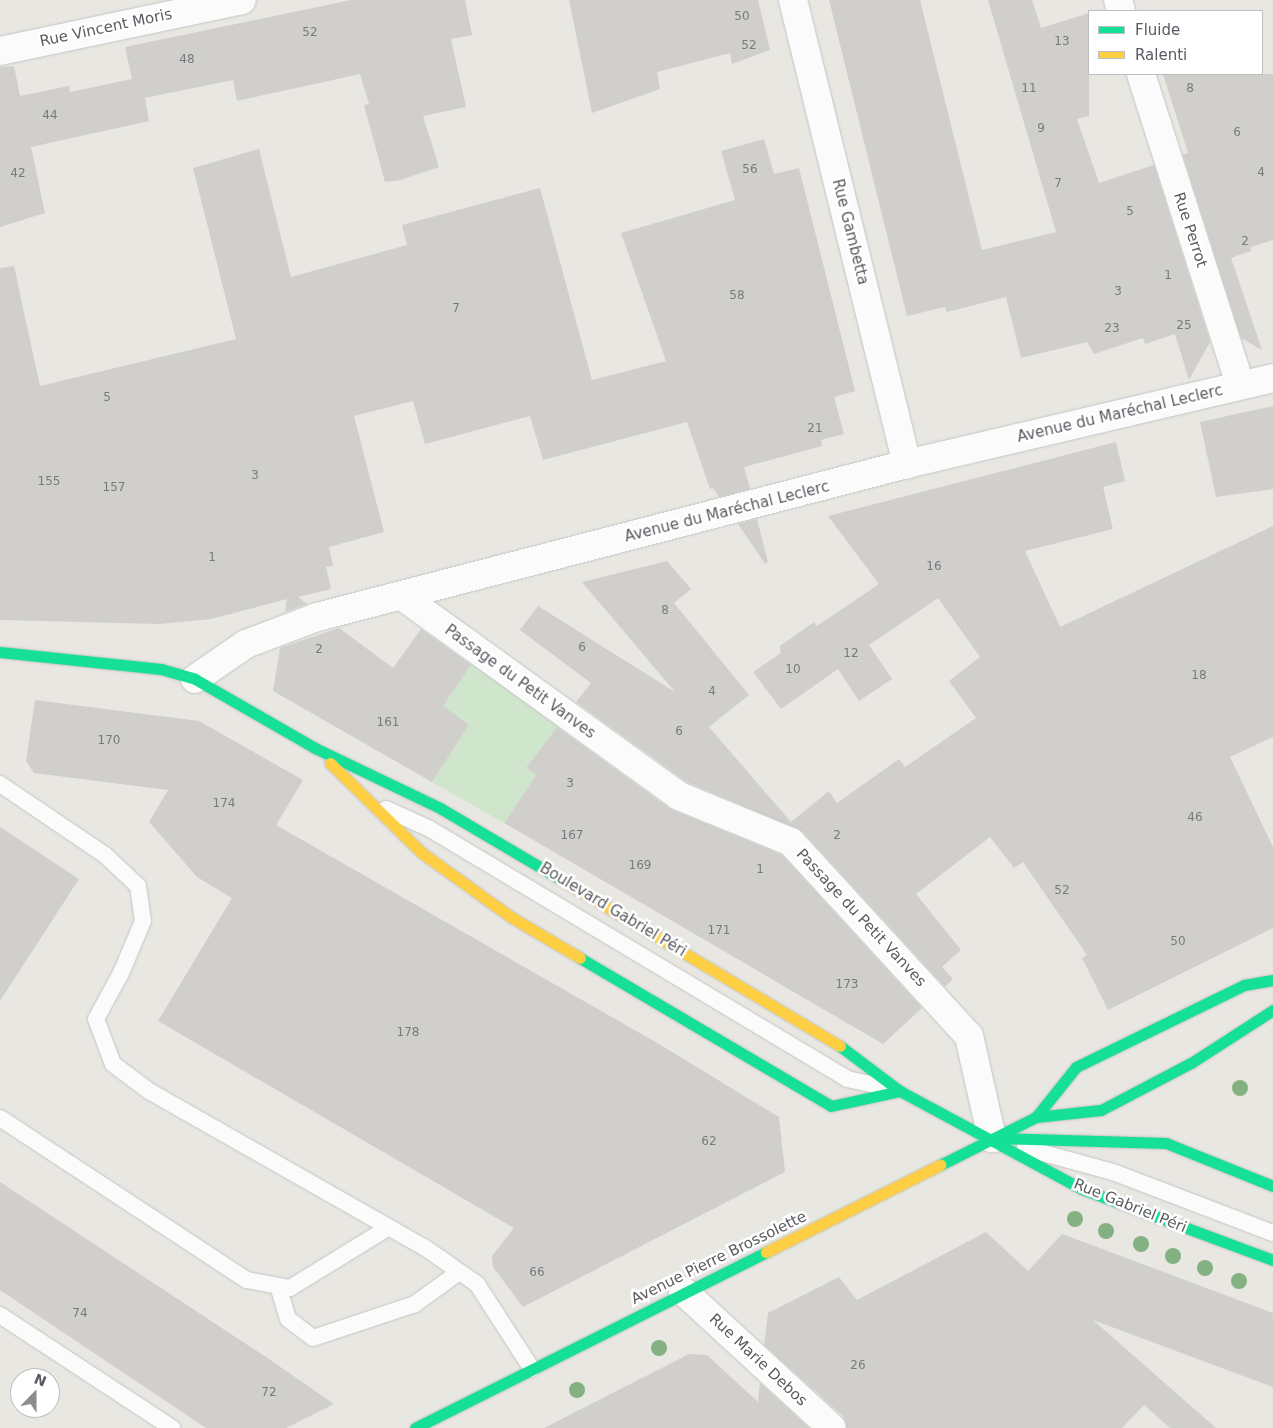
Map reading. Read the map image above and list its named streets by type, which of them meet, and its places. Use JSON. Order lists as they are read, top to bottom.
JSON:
{
  "streets": {
    "main road": ["Boulevard Gabriel Péri", "Rue Gabriel Péri", "Avenue Pierre Brossolette"],
    "street": [
      "Rue Vincent Moris",
      "Rue Perrot",
      "Rue Gambetta",
      "Avenue du Maréchal Leclerc",
      "Passage du Petit Vanves",
      "Rue Marie Debos"
    ]
  },
  "crossings": [
    ["Rue Perrot", "Avenue du Maréchal Leclerc"],
    ["Rue Gambetta", "Avenue du Maréchal Leclerc"],
    ["Avenue du Maréchal Leclerc", "Passage du Petit Vanves"],
    ["Avenue du Maréchal Leclerc", "Boulevard Gabriel Péri"],
    ["Passage du Petit Vanves", "Boulevard Gabriel Péri"],
    ["Passage du Petit Vanves", "Rue Gabriel Péri"],
    ["Passage du Petit Vanves", "Avenue Pierre Brossolette"],
    ["Boulevard Gabriel Péri", "Rue Gabriel Péri"],
    ["Boulevard Gabriel Péri", "Avenue Pierre Brossolette"],
    ["Rue Gabriel Péri", "Avenue Pierre Brossolette"],
    ["Avenue Pierre Brossolette", "Rue Marie Debos"]
  ],
  "house_numbers": [
    "50",
    "52",
    "13",
    "52",
    "48",
    "11",
    "8",
    "44",
    "9",
    "6",
    "56",
    "4",
    "42",
    "7",
    "5",
    "2",
    "1",
    "3",
    "58",
    "7",
    "25",
    "23",
    "5",
    "21",
    "3",
    "155",
    "157",
    "1",
    "16",
    "8",
    "6",
    "2",
    "12",
    "10",
    "18",
    "4",
    "161",
    "6",
    "170",
    "3",
    "174",
    "46",
    "167",
    "2",
    "169",
    "1",
    "52",
    "171",
    "50",
    "173",
    "178",
    "62",
    "66",
    "74",
    "26",
    "72"
  ],
  "legend": ["Fluide", "Ralenti"],
  "north": "top"
}
